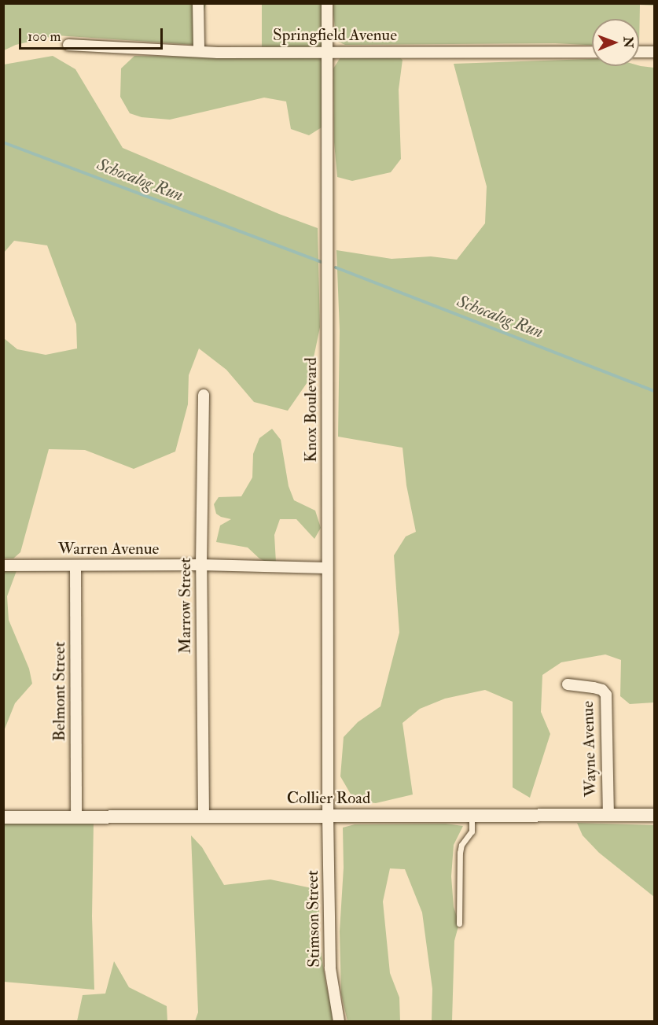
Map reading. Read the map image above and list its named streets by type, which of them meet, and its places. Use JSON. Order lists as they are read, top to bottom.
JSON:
{
  "streets": {
    "street": [
      "Springfield Avenue",
      "Knox Boulevard",
      "Warren Avenue",
      "Marrow Street",
      "Belmont Street",
      "Wayne Avenue",
      "Collier Road",
      "Stimson Street"
    ]
  },
  "crossings": [
    ["Springfield Avenue", "Knox Boulevard"],
    ["Knox Boulevard", "Warren Avenue"],
    ["Knox Boulevard", "Collier Road"],
    ["Knox Boulevard", "Stimson Street"],
    ["Warren Avenue", "Marrow Street"],
    ["Warren Avenue", "Belmont Street"],
    ["Marrow Street", "Collier Road"],
    ["Belmont Street", "Collier Road"],
    ["Wayne Avenue", "Collier Road"],
    ["Collier Road", "Stimson Street"]
  ],
  "water": ["Schocalog Run"],
  "scale_bar": "100 m",
  "north": "right"
}
